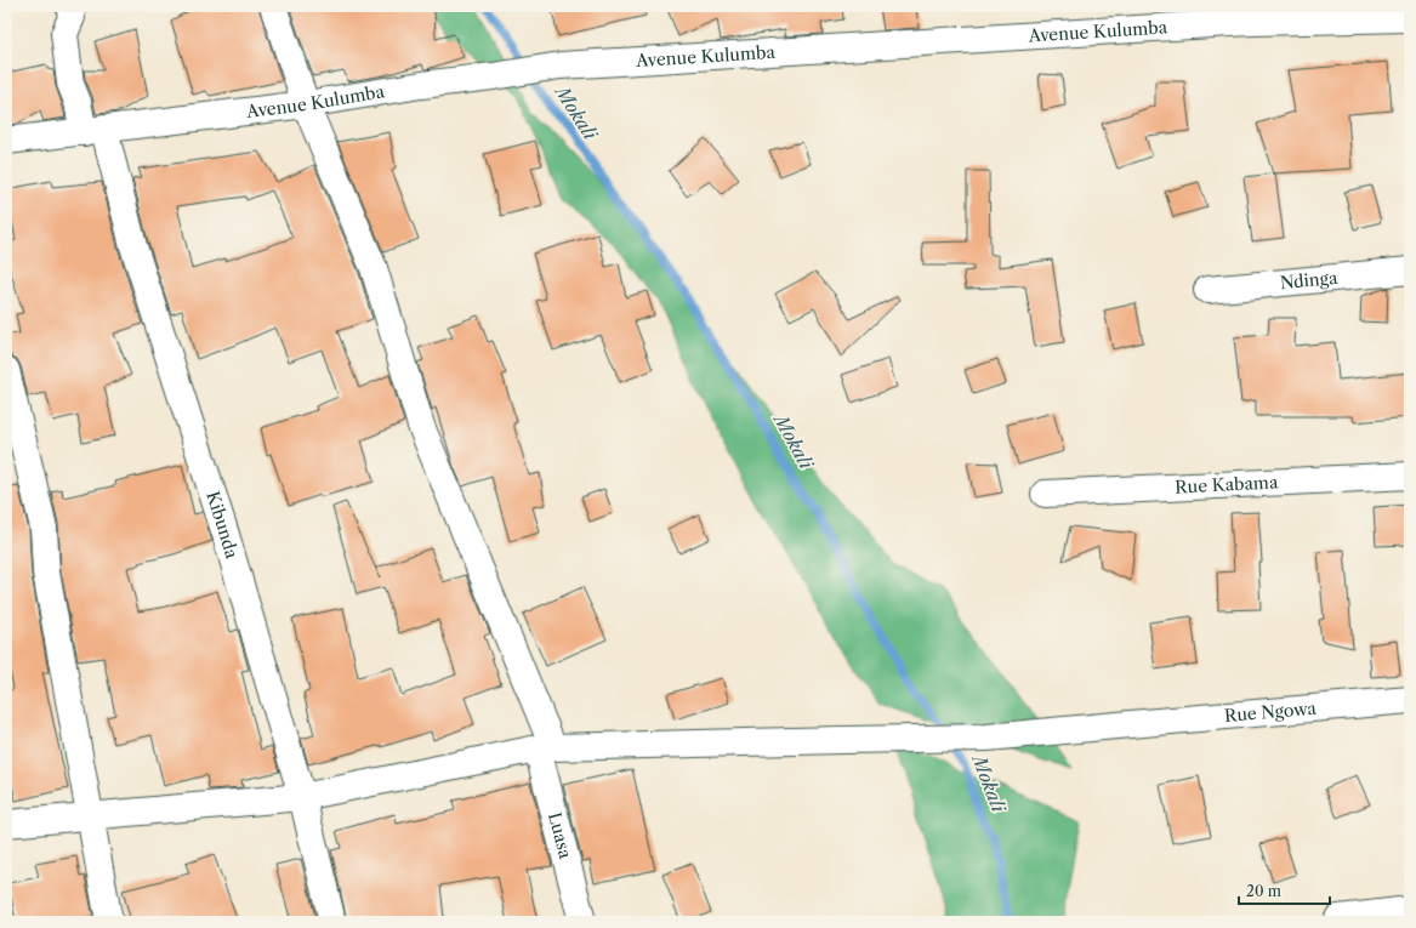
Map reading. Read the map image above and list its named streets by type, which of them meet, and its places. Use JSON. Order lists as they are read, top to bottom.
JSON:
{
  "streets": {
    "street": [
      "Avenue Kulumba",
      "Ndinga",
      "Rue Kabama",
      "Kibunda",
      "Rue Ngowa",
      "Luasa"
    ]
  },
  "crossings": [
    ["Avenue Kulumba", "Kibunda"],
    ["Avenue Kulumba", "Luasa"],
    ["Kibunda", "Rue Ngowa"],
    ["Rue Ngowa", "Luasa"]
  ],
  "water": ["Mokali"],
  "scale_bar": "20 m"
}
